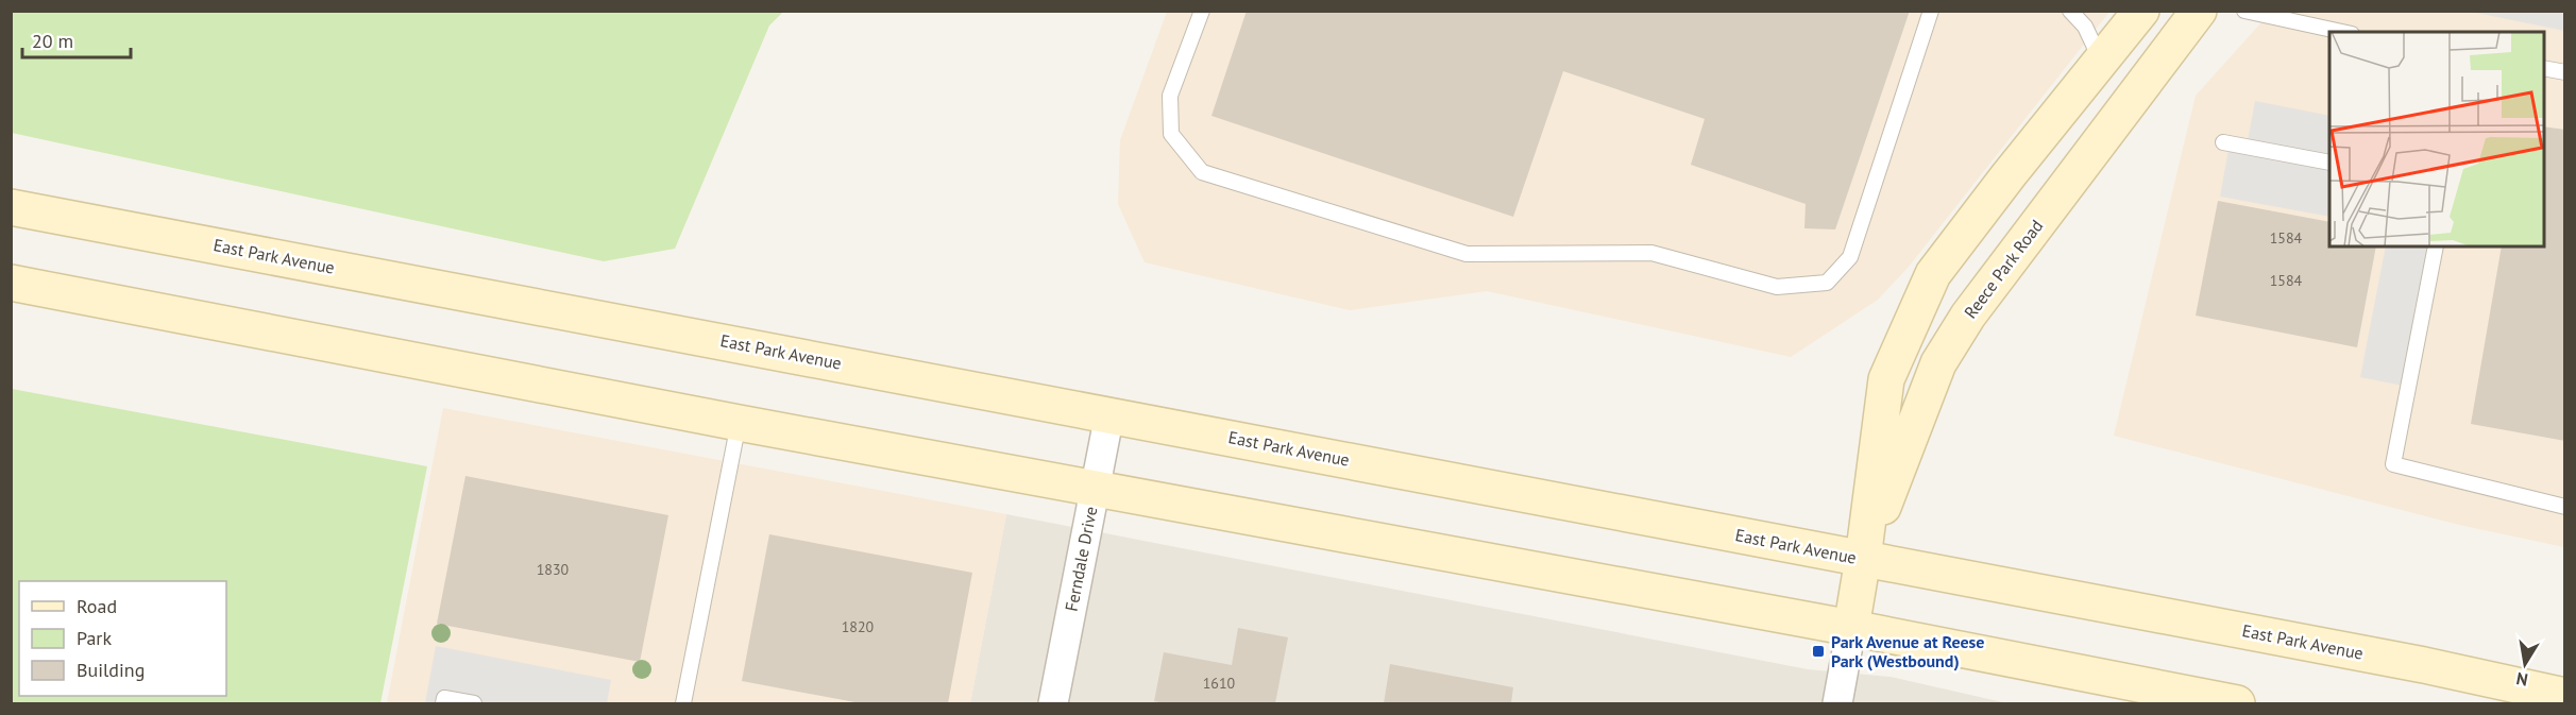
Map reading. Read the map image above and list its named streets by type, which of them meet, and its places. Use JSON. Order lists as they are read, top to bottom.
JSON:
{
  "streets": {
    "main road": ["East Park Avenue", "Reece Park Road"],
    "street": ["Ferndale Drive"]
  },
  "crossings": [
    ["East Park Avenue", "Reece Park Road"],
    ["East Park Avenue", "Ferndale Drive"]
  ],
  "places": {
    "transit": ["Park Avenue at Reese Park (Westbound)"]
  },
  "house_numbers": [
    "1584",
    "1584",
    "1830",
    "1820",
    "1610"
  ],
  "legend": ["Road", "Park", "Building"],
  "scale_bar": "20 m",
  "north": "bottom"
}
